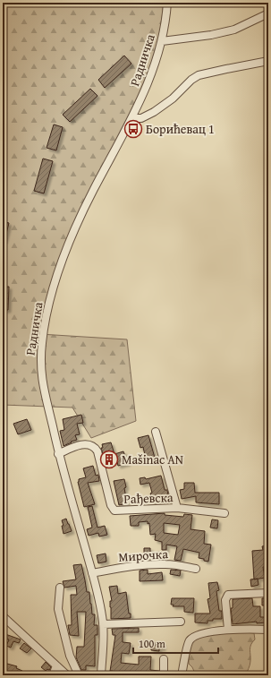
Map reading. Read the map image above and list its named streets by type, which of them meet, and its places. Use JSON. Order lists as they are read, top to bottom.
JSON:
{
  "streets": {
    "street": ["Радничка", "Рађевска", "Мирочка"]
  },
  "crossings": [
    ["Радничка", "Рађевска"],
    ["Радничка", "Мирочка"]
  ],
  "places": {
    "bus stop": ["Борићевац 1"],
    "building": ["Mašinac AN"]
  },
  "scale_bar": "100 m"
}
